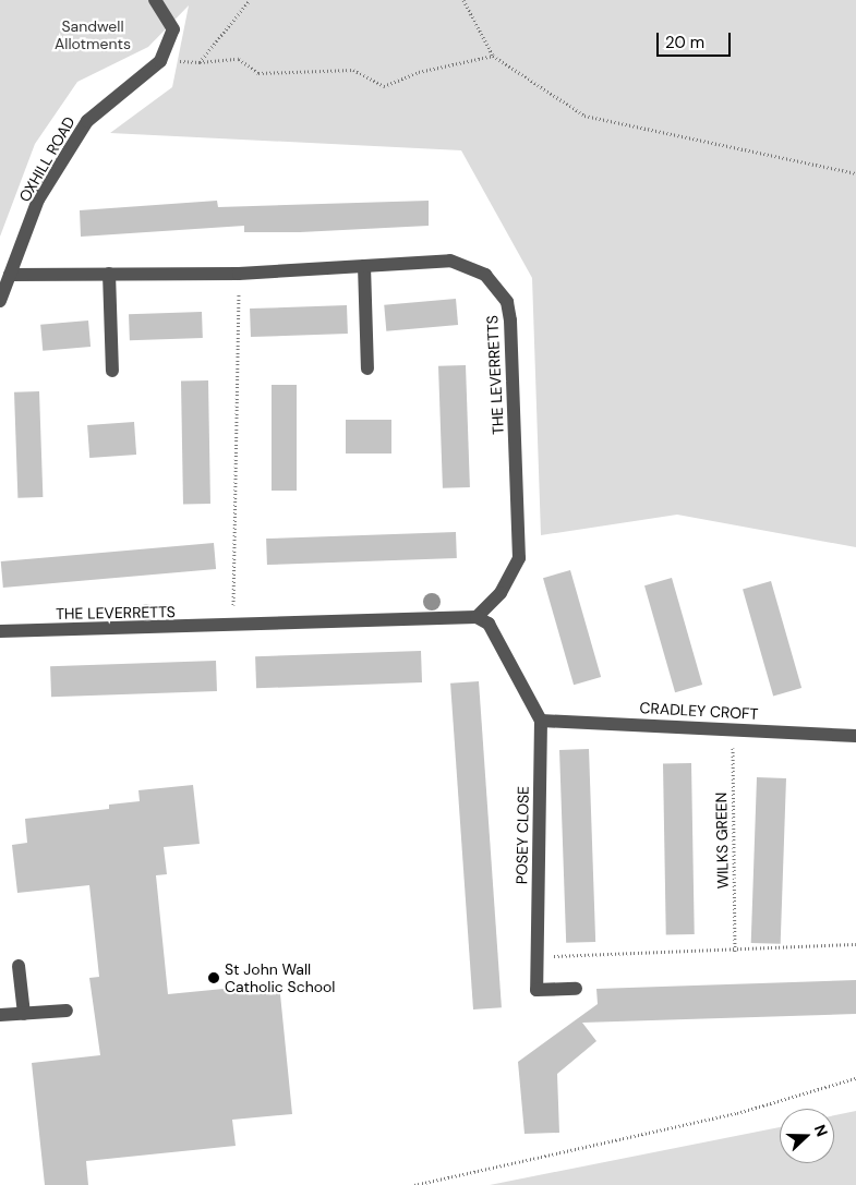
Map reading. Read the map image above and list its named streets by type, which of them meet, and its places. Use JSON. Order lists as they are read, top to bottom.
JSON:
{
  "streets": {
    "street": [
      "OXHILL ROAD",
      "THE LEVERRETTS",
      "CRADLEY CROFT",
      "POSEY CLOSE"
    ],
    "path": ["WILKS GREEN"]
  },
  "crossings": [
    ["OXHILL ROAD", "THE LEVERRETTS"],
    ["THE LEVERRETTS", "POSEY CLOSE"],
    ["CRADLEY CROFT", "POSEY CLOSE"],
    ["CRADLEY CROFT", "WILKS GREEN"]
  ],
  "parks": ["Sandwell Allotments"],
  "places": ["St John Wall Catholic School"],
  "scale_bar": "20 m",
  "north": "right"
}
